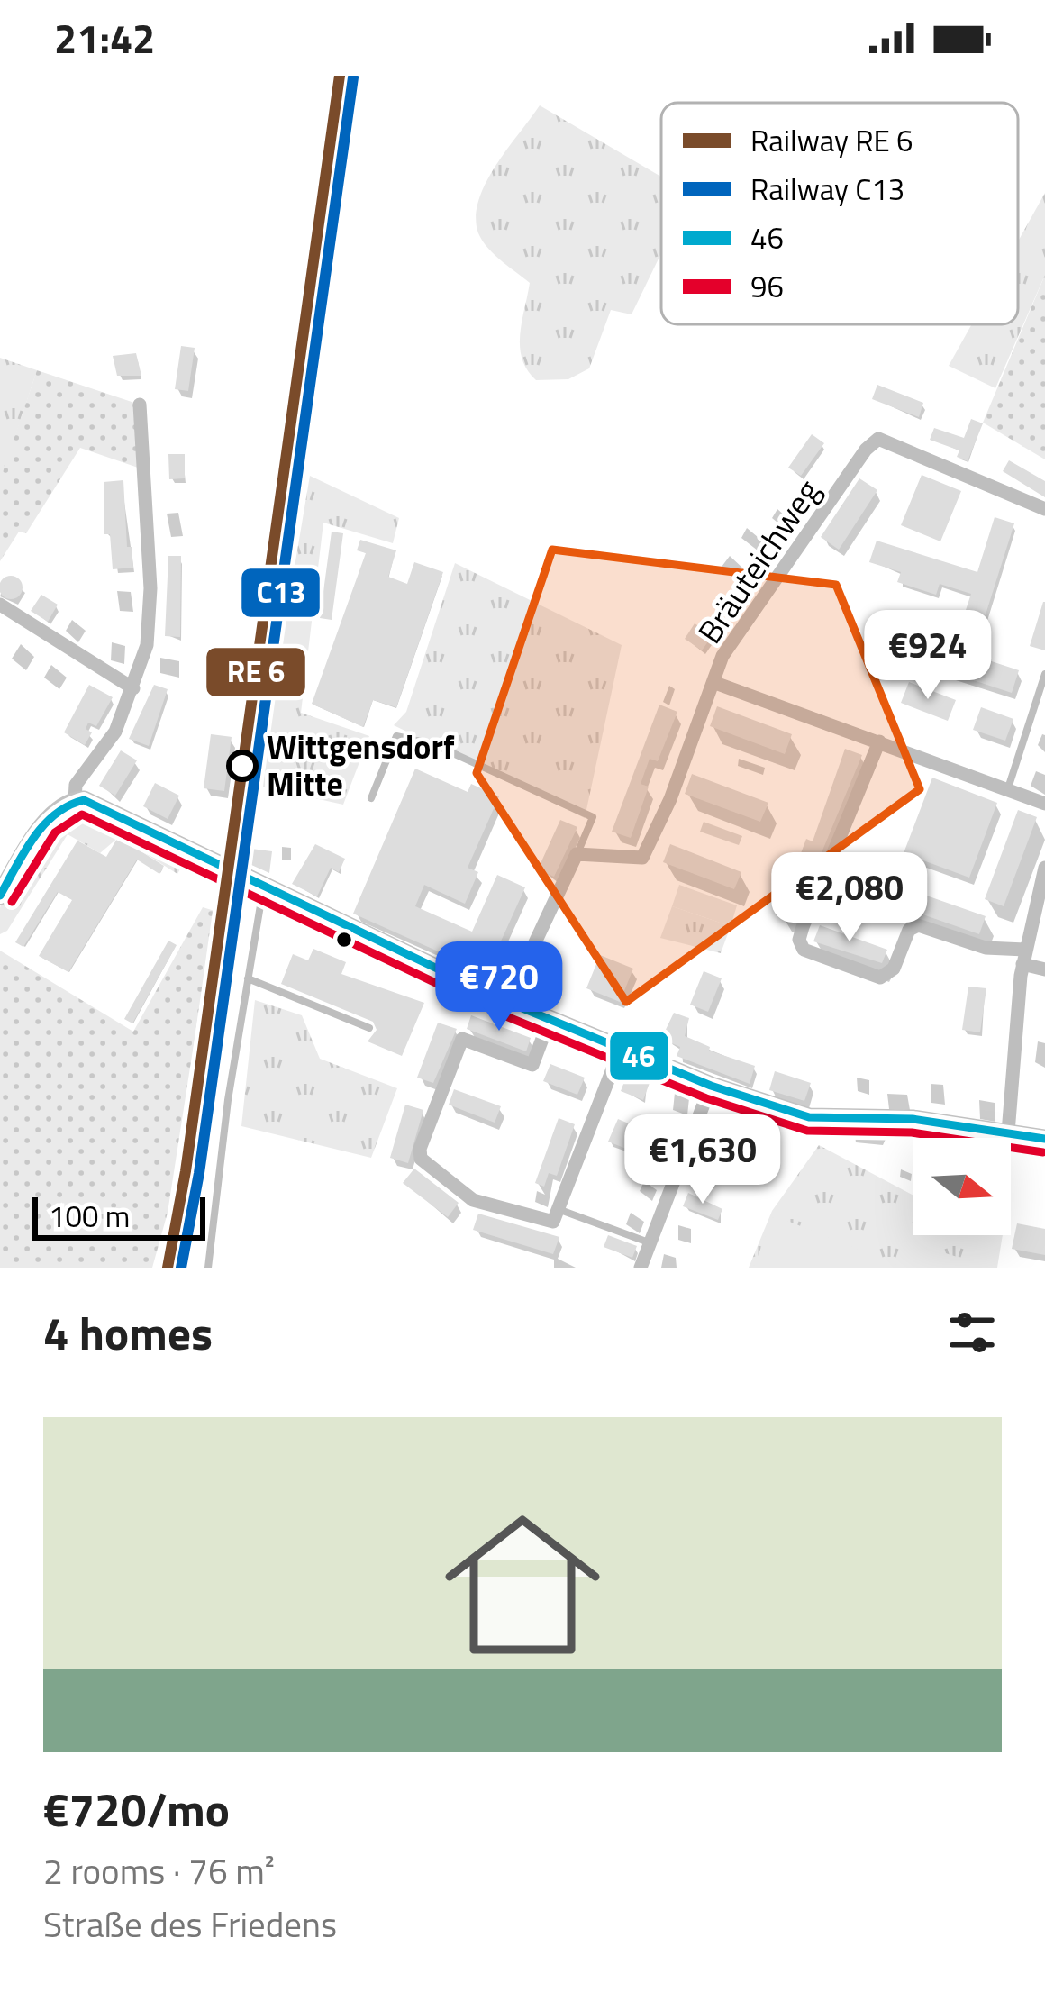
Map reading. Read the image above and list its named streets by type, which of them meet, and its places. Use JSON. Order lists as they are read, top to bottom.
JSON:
{
  "streets": {
    "street": ["Bräuteichweg"]
  },
  "places": ["Wittgensdorf Mitte"],
  "lines": ["rail line C13", "transit line 46", "transit line 96"],
  "legend": [
    "Railway RE 6",
    "Railway C13",
    "46",
    "96"
  ],
  "scale_bar": "100 m",
  "north": "right",
  "page": {
    "status": "21:42",
    "price": [
      "€924",
      "€2,080",
      "€720",
      "€1,630"
    ],
    "scale": "100 m",
    "heading": "4 homes",
    "list": [
      {
        "name": "€720/mo",
        "note": "2 rooms · 76 m² · Straße des Friedens"
      }
    ]
  }
}
